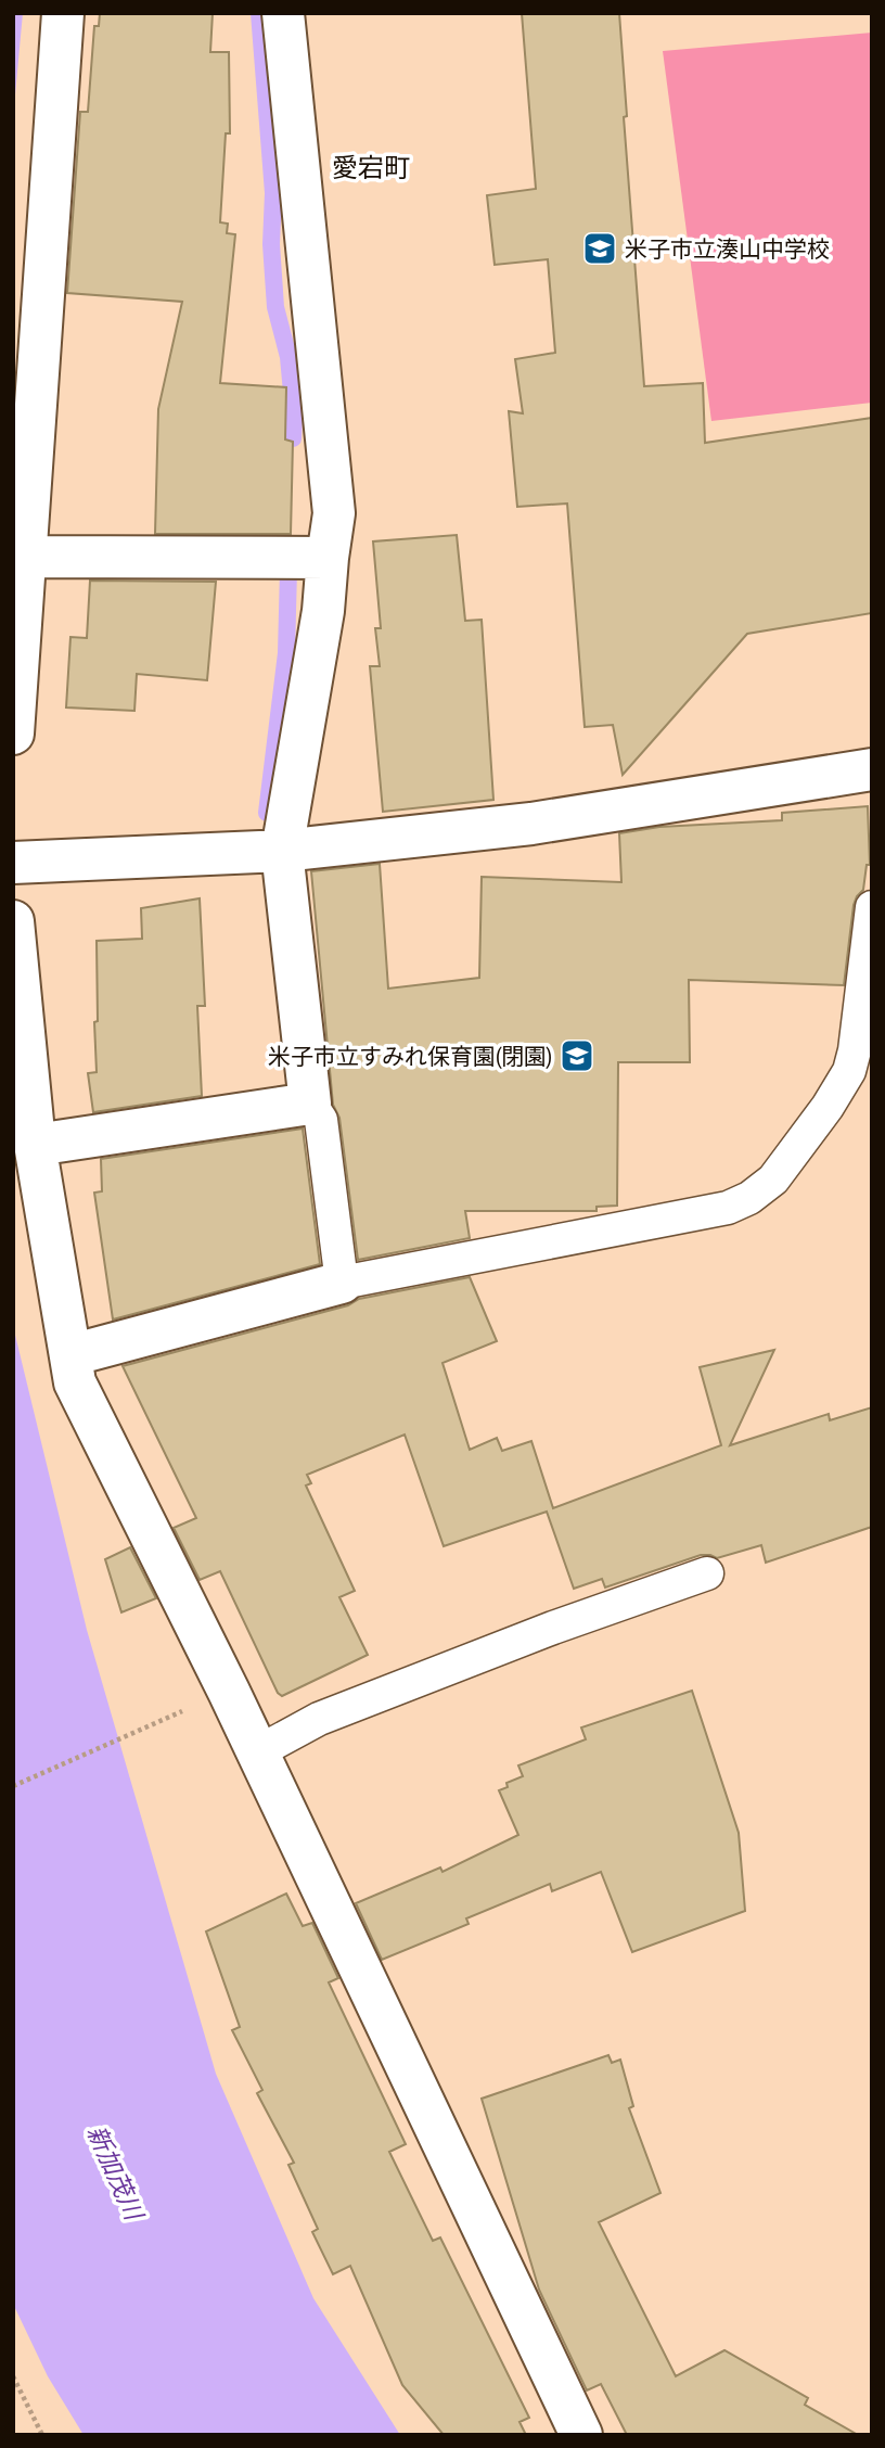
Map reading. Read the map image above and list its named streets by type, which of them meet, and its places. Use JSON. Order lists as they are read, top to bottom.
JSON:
{
  "districts": ["愛宕町"],
  "water": ["新加茂川"],
  "places": {
    "school or university": ["米子市立湊山中学校", "米子市立すみれ保育園(閉園)"]
  }
}
